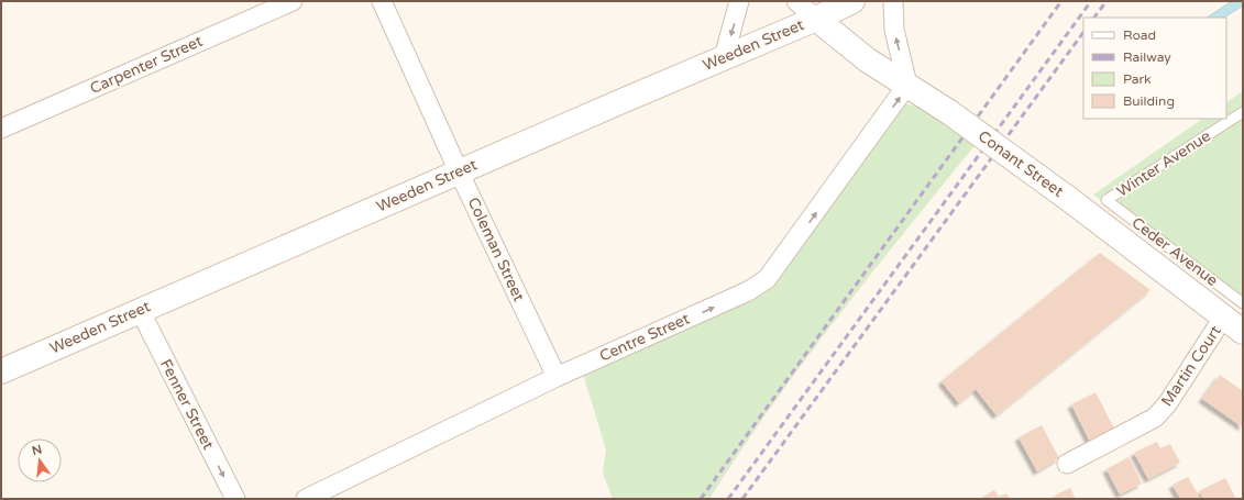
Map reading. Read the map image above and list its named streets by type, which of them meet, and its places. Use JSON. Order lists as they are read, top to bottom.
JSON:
{
  "streets": {
    "main road": ["Weeden Street", "Conant Street"],
    "street": [
      "Carpenter Street",
      "Coleman Street",
      "Centre Street",
      "Martin Court",
      "Fenner Street"
    ],
    "lane": ["Winter Avenue", "Ceder Avenue"]
  },
  "crossings": [
    ["Weeden Street", "Conant Street"],
    ["Weeden Street", "Coleman Street"],
    ["Weeden Street", "Fenner Street"],
    ["Conant Street", "Centre Street"],
    ["Conant Street", "Martin Court"],
    ["Winter Avenue", "Ceder Avenue"],
    ["Coleman Street", "Centre Street"]
  ],
  "one_way": ["Centre Street", "Fenner Street"],
  "legend": [
    "Road",
    "Railway",
    "Park",
    "Building"
  ],
  "north": "top"
}
